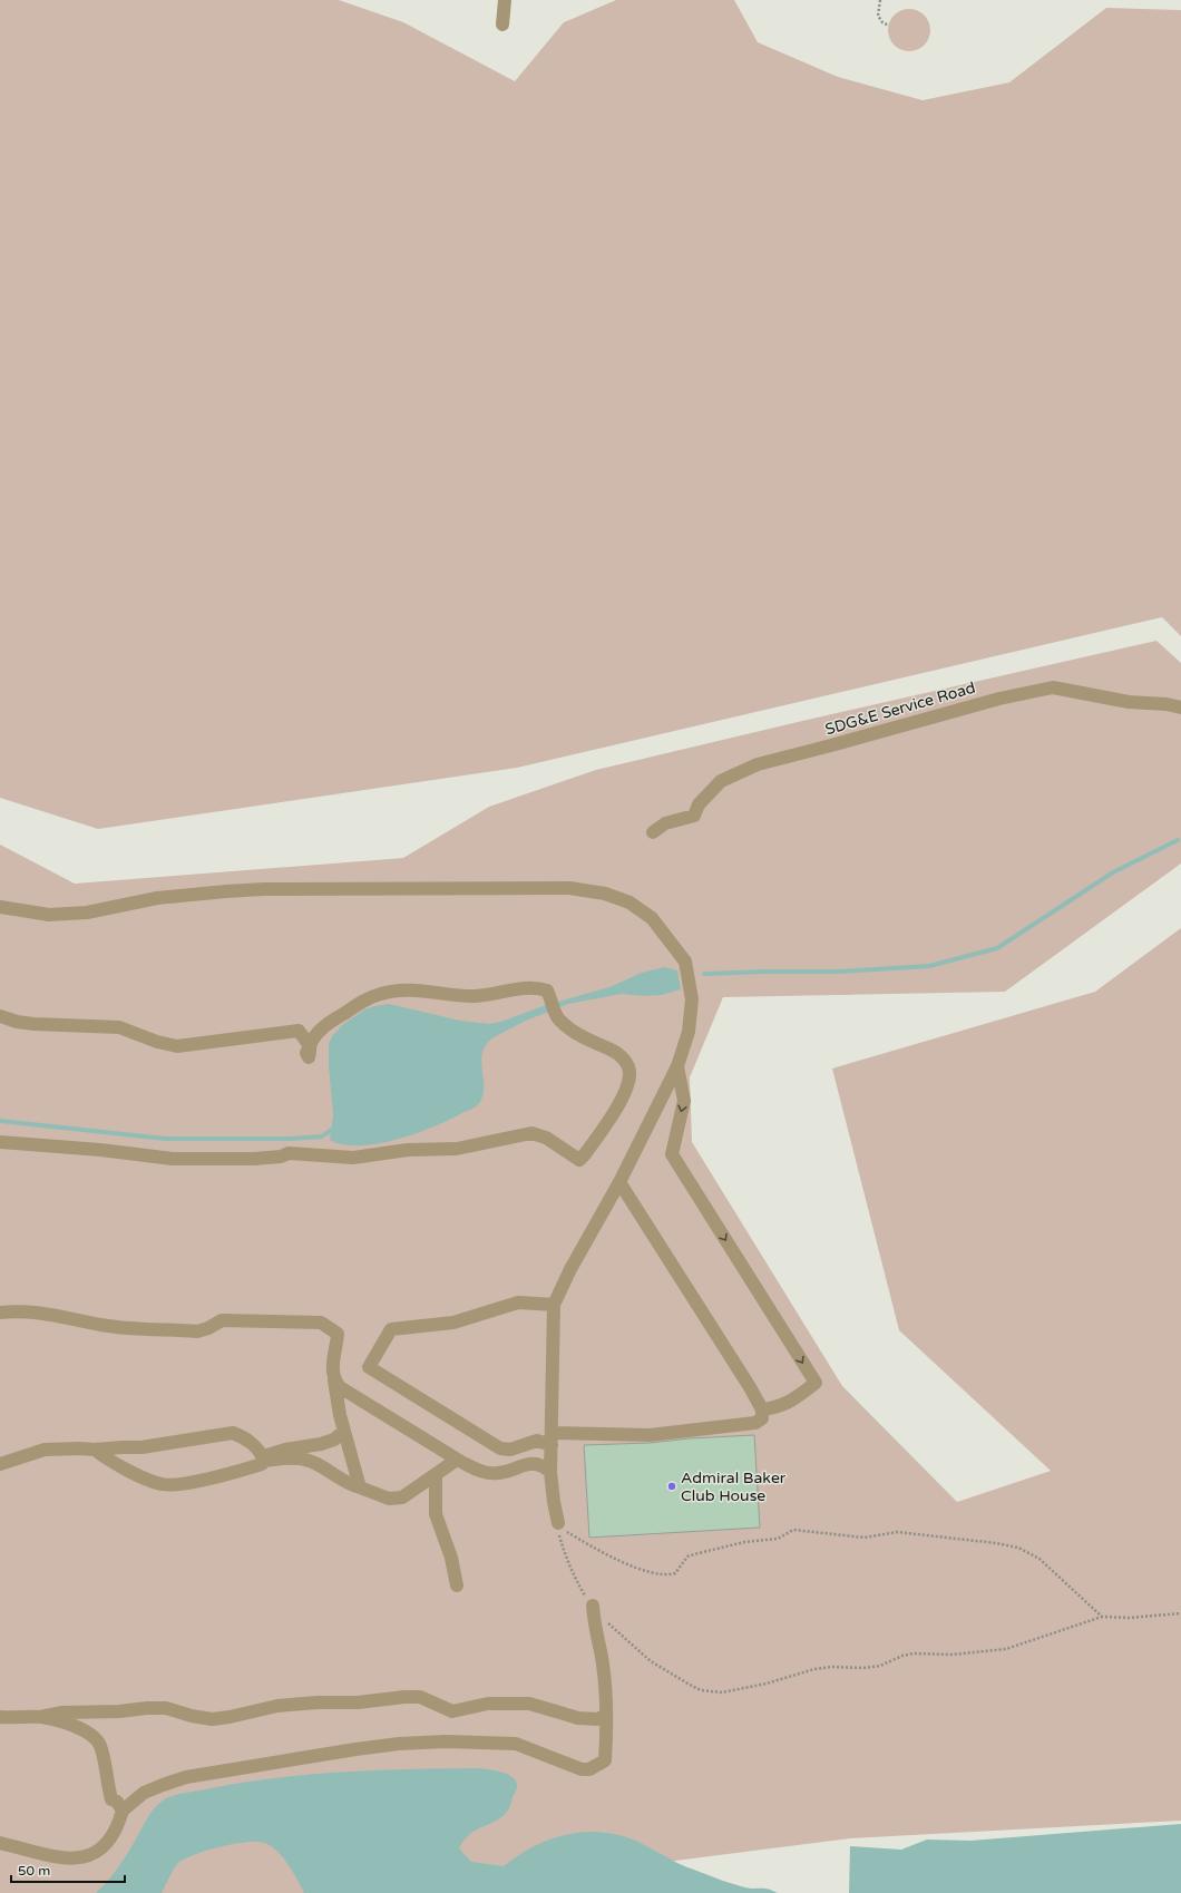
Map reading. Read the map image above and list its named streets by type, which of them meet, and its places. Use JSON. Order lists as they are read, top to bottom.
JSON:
{
  "streets": {
    "lane": ["SDG&E Service Road"]
  },
  "places": ["Admiral Baker Club House"],
  "scale_bar": "50 m"
}
